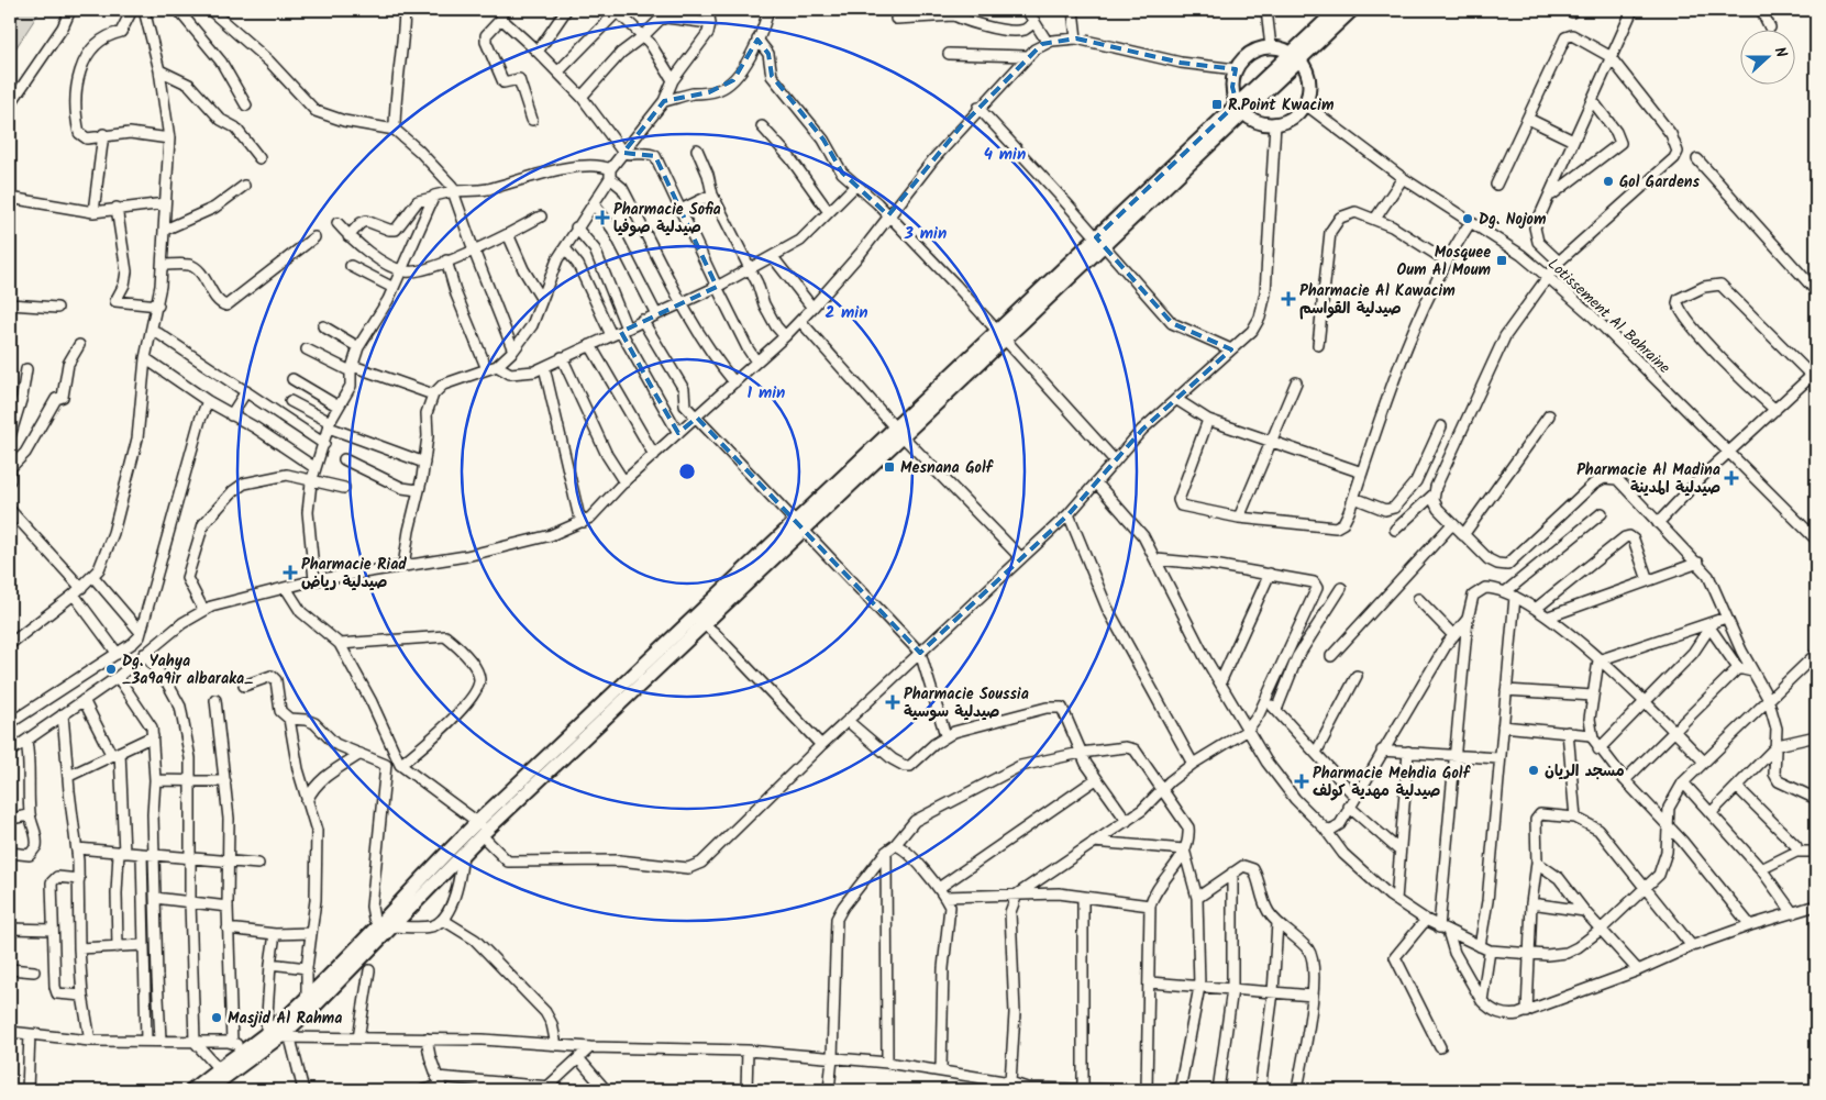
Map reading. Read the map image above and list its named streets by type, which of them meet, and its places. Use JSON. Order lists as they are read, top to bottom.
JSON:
{
  "streets": {
    "street": ["Lotissement Al Bahraine"]
  },
  "places": {
    "transit": ["R.Point Kwacim", "Mosquee Oum Al Moum", "Mesnana Golf"],
    "other": [
      "Gol Gardens",
      "Dg. Nojom",
      "Dg. Yahya _3a9a9ir albaraka_",
      "مسجد الريان",
      "Masjid Al Rahma"
    ],
    "health": [
      "Pharmacie Sofia صيدلية صوفيا",
      "Pharmacie Al Kawacim صيدلية القواسم",
      "Pharmacie Al Madina صيدلية المدينة",
      "Pharmacie Riad صيدلية رياض",
      "Pharmacie Soussia صيدلية سوسية",
      "Pharmacie Mehdia Golf صيدلية مهدية كولف"
    ]
  },
  "north": "right",
  "rings": [
    "4 min",
    "3 min",
    "2 min",
    "1 min"
  ]
}
